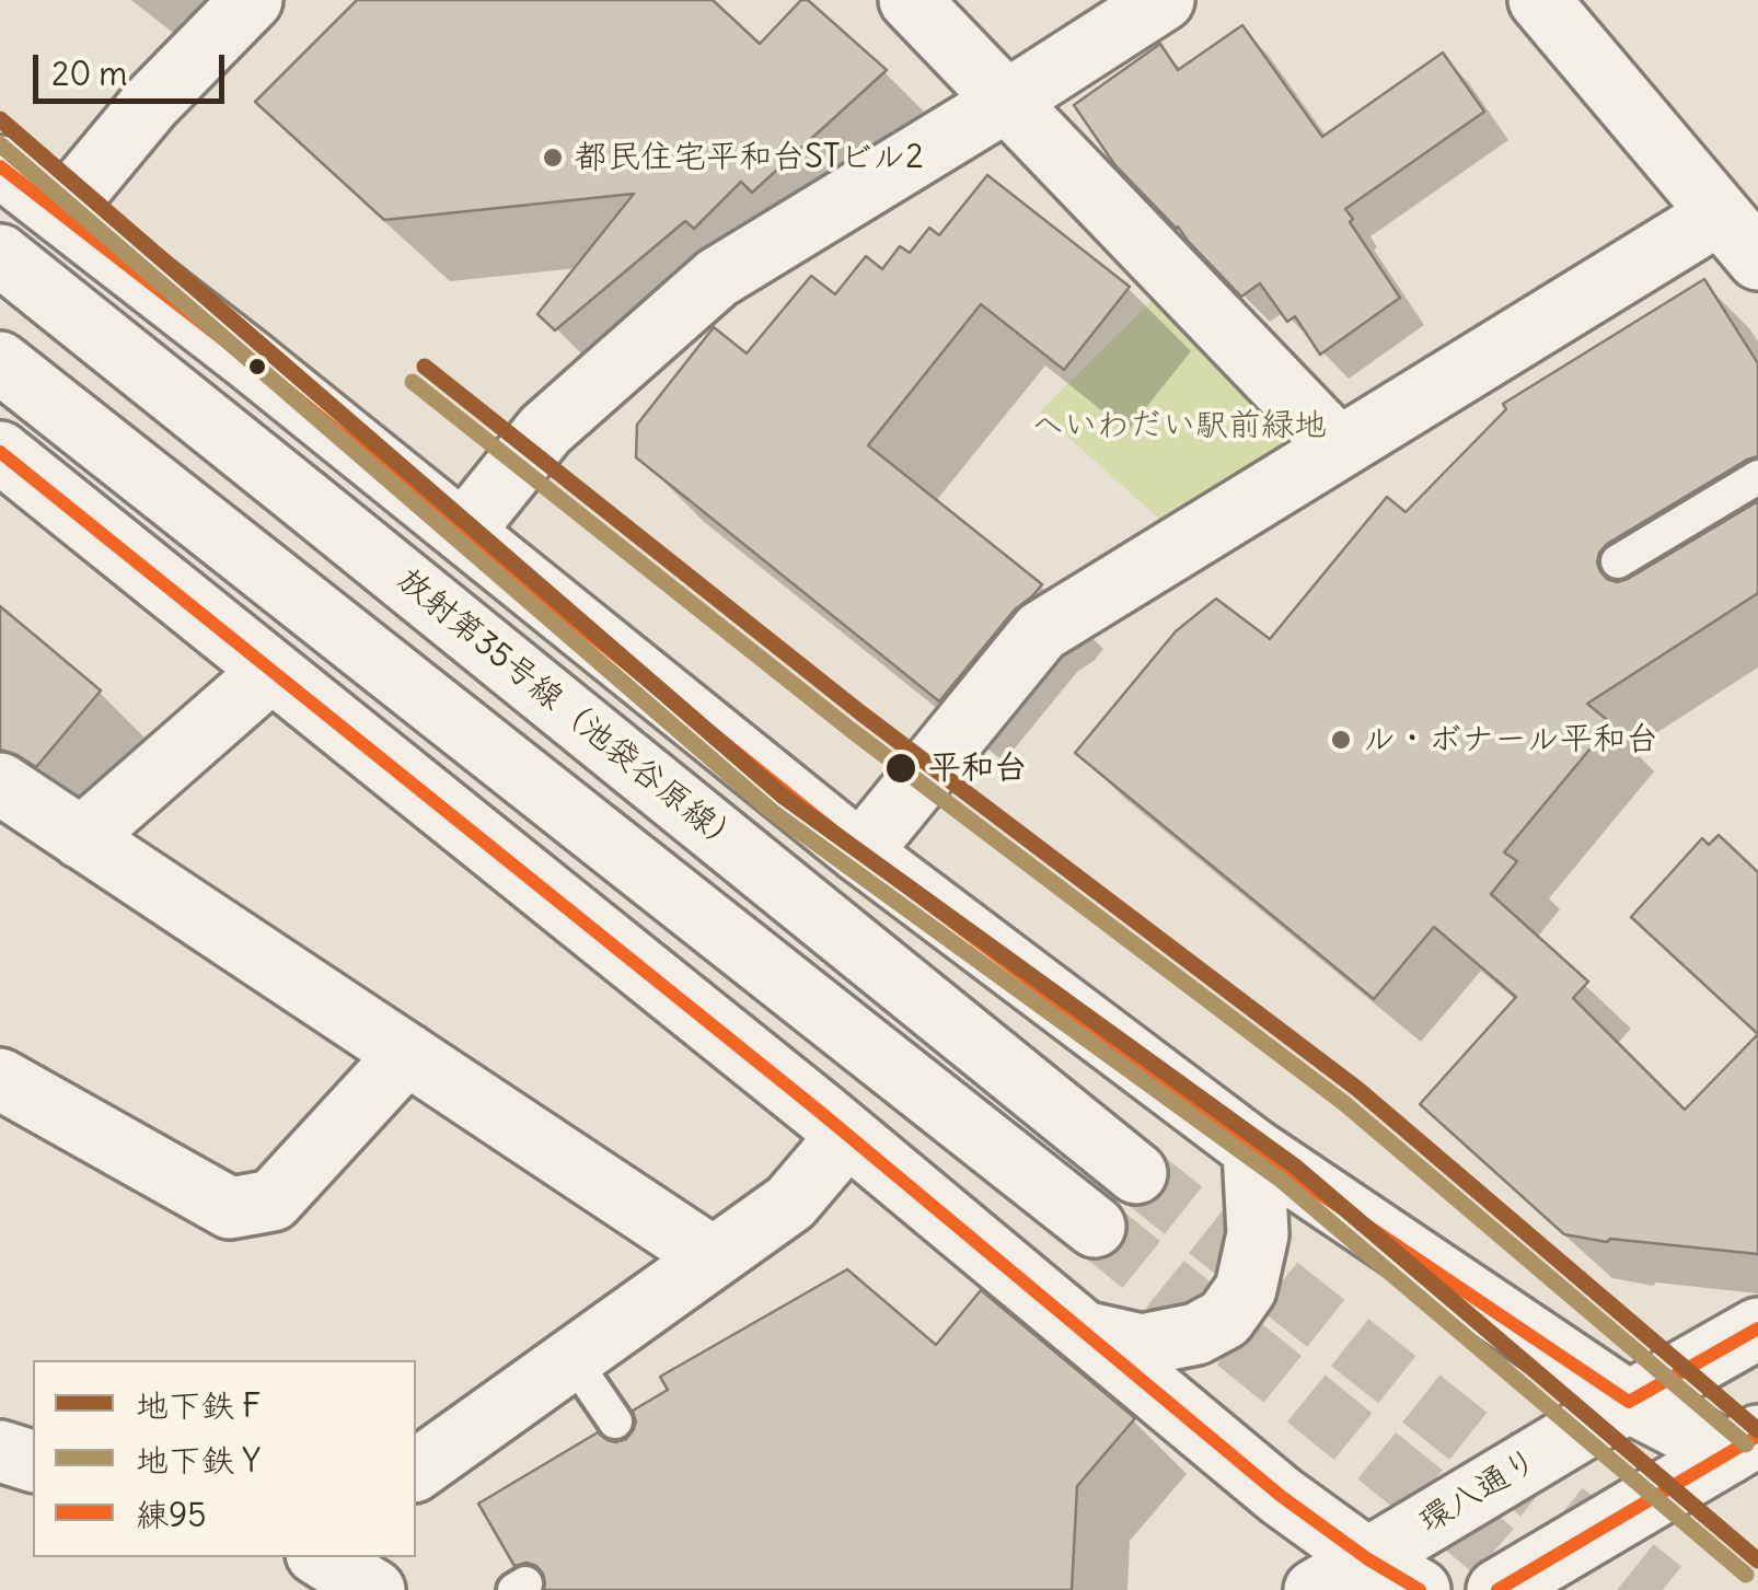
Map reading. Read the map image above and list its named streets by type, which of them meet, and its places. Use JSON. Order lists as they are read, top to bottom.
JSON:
{
  "streets": {
    "main road": ["放射第35号線（池袋谷原線）", "環八通り"]
  },
  "parks": ["へいわだい駅前緑地"],
  "places": ["都民住宅平和台STビル2", "ル・ボナール平和台", "平和台"],
  "lines": ["metro line F", "metro line Y", "transit line 練95"],
  "legend": ["地下鉄 F", "地下鉄 Y", "練95"],
  "scale_bar": "20 m"
}
